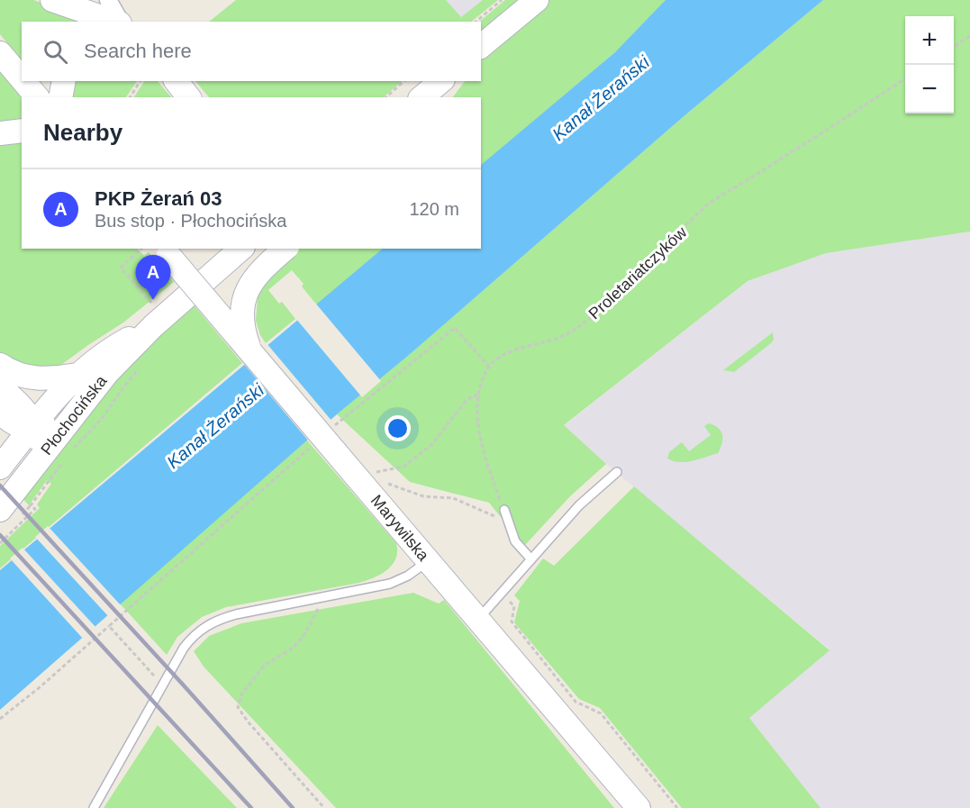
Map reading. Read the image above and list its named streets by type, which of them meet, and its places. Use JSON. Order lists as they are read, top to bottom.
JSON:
{
  "streets": {
    "main road": ["Płochocińska", "Marywilska"],
    "path": ["Proletariatczyków"]
  },
  "water": ["Kanał Żerański"],
  "page": {
    "map_buttons": ["+", "−"],
    "search": "Search here",
    "heading": "Nearby",
    "list": [
      {
        "mark": "A",
        "name": "PKP Żerań 03",
        "note": "Bus stop · Płochocińska",
        "value": "120 m"
      }
    ],
    "pins": "A"
  }
}
